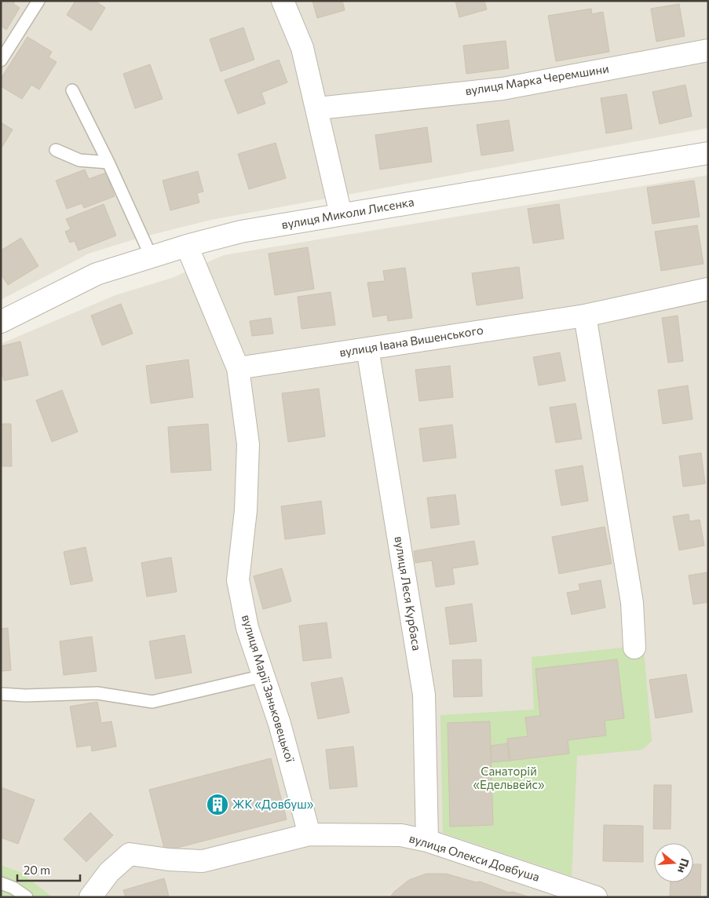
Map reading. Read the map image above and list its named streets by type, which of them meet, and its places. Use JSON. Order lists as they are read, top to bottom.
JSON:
{
  "streets": {
    "street": [
      "вулиця Марка Черемшини",
      "вулиця Миколи Лисенка",
      "вулиця Івана Вишенського",
      "вулиця Леся Курбаса",
      "вулиця Марії Заньковецької",
      "вулиця Олекси Довбуша"
    ]
  },
  "crossings": [
    ["вулиця Миколи Лисенка", "вулиця Марії Заньковецької"],
    ["вулиця Івана Вишенського", "вулиця Леся Курбаса"],
    ["вулиця Івана Вишенського", "вулиця Марії Заньковецької"],
    ["вулиця Леся Курбаса", "вулиця Олекси Довбуша"],
    ["вулиця Марії Заньковецької", "вулиця Олекси Довбуша"]
  ],
  "parks": ["Санаторій «Едельвейс»"],
  "places": {
    "building": ["ЖК «Довбуш»"]
  },
  "scale_bar": "20 m",
  "north": "right"
}
